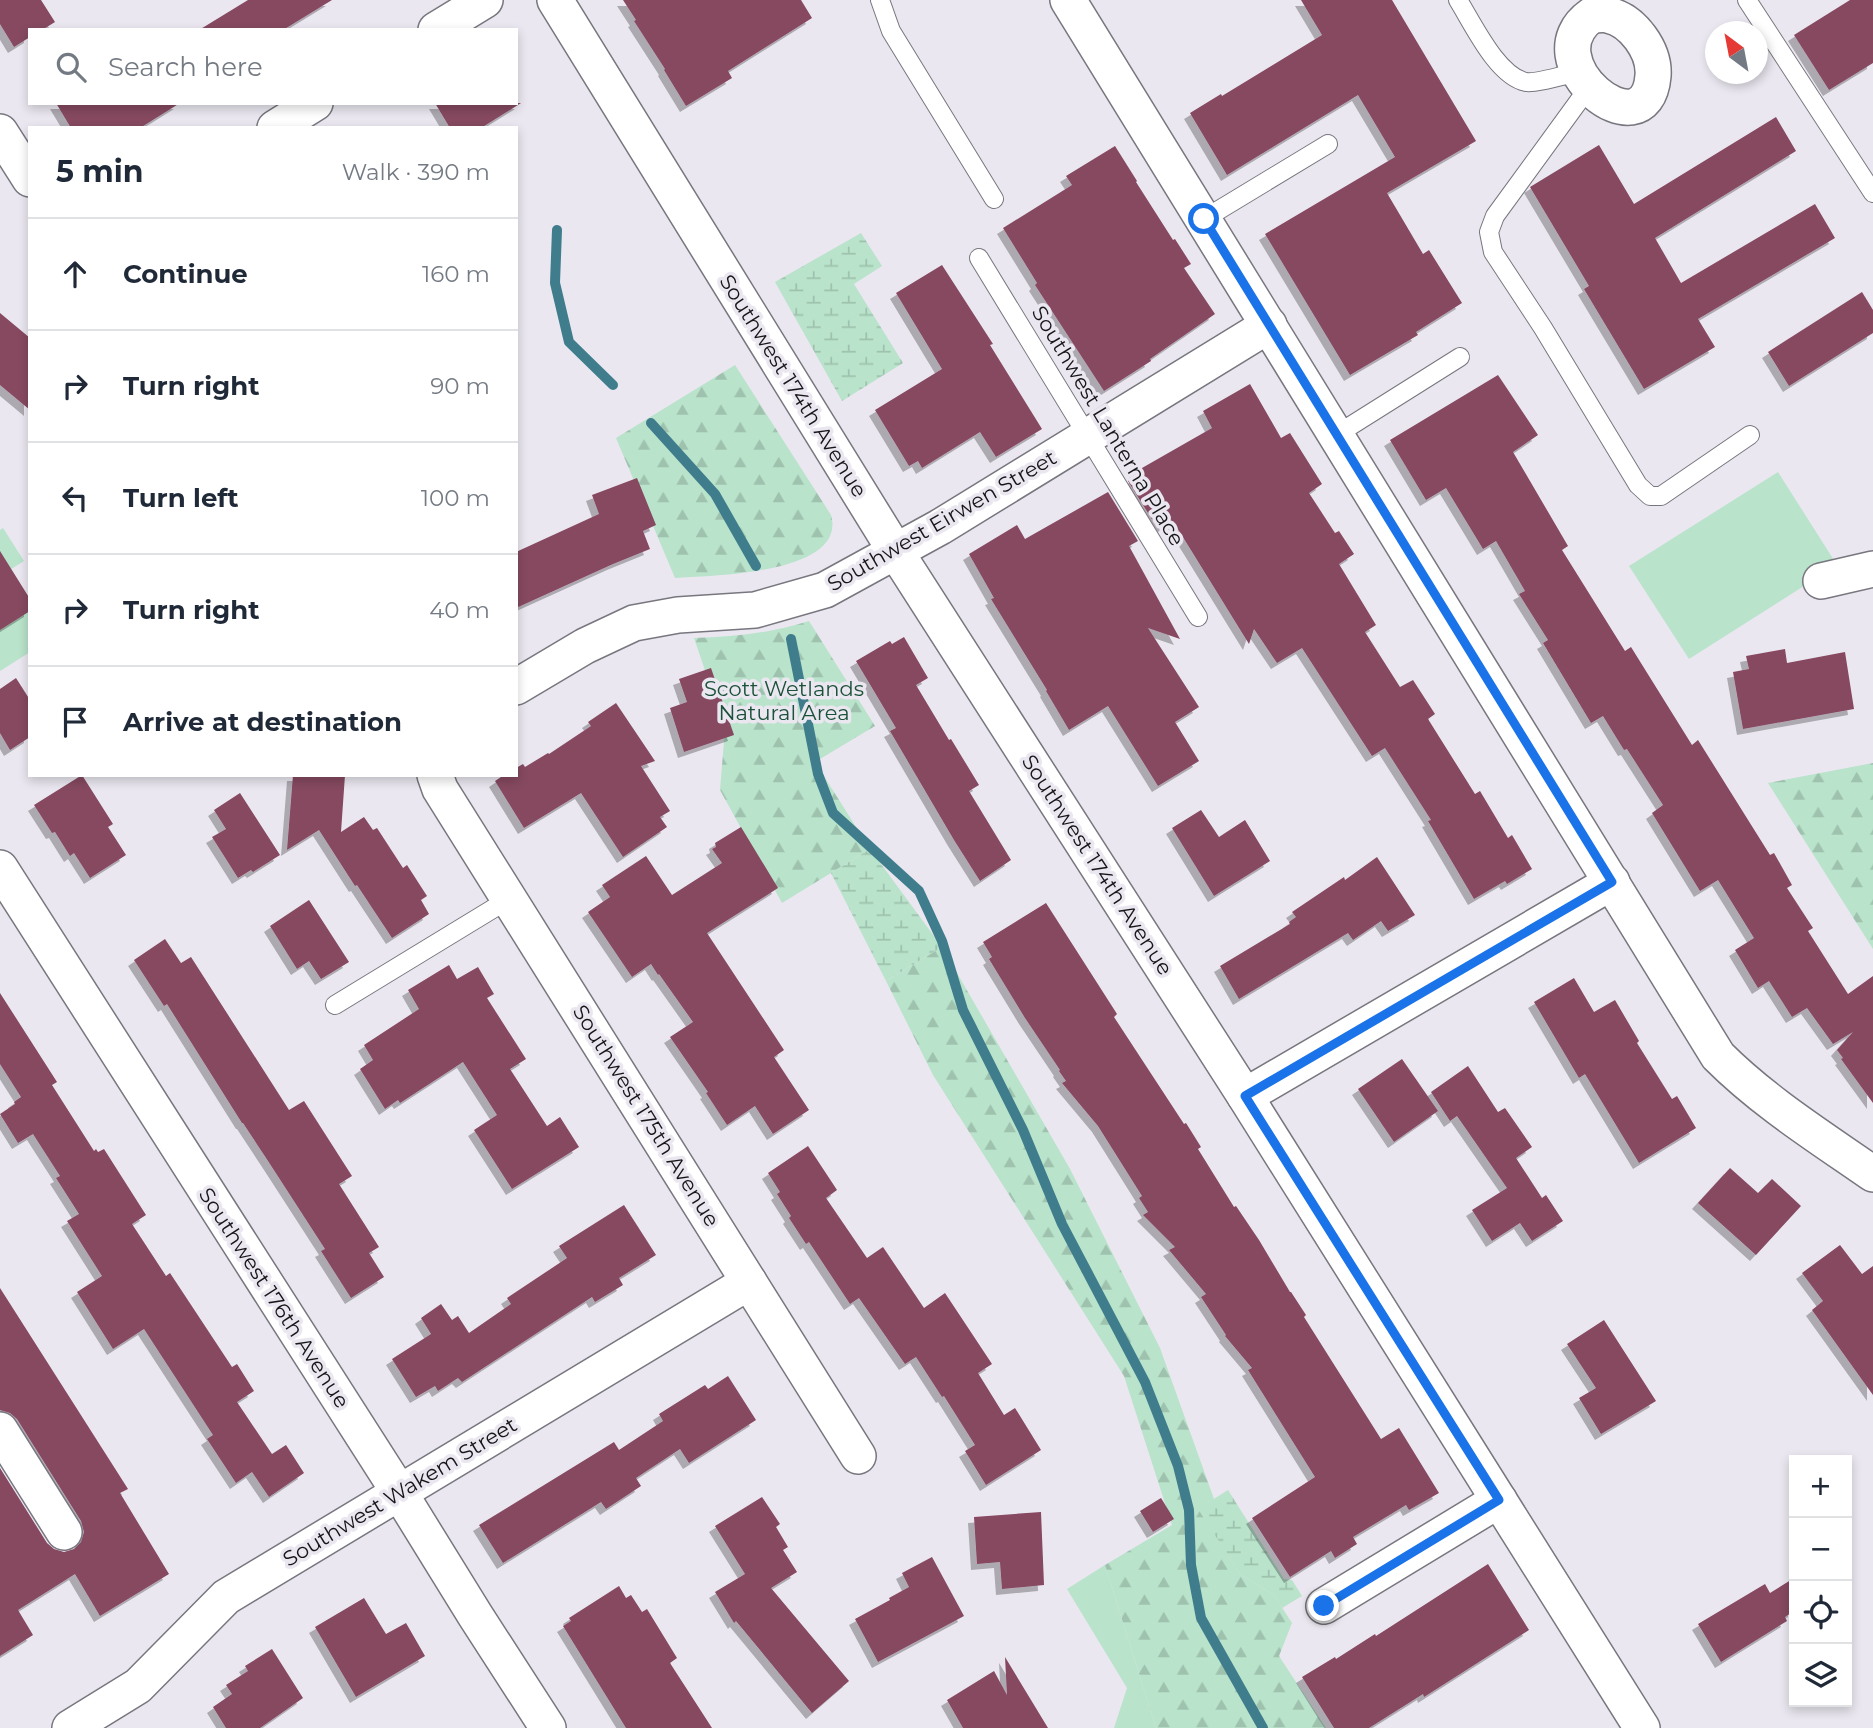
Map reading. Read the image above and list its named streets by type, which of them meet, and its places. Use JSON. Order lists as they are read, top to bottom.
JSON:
{
  "streets": {
    "street": [
      "Southwest 174th Avenue",
      "Southwest Eirwen Street",
      "Southwest 175th Avenue",
      "Southwest 176th Avenue",
      "Southwest Wakem Street"
    ],
    "lane": ["Southwest Lanterna Place"]
  },
  "crossings": [
    ["Southwest 174th Avenue", "Southwest Eirwen Street"],
    ["Southwest Lanterna Place", "Southwest Eirwen Street"],
    ["Southwest 175th Avenue", "Southwest Wakem Street"],
    ["Southwest 176th Avenue", "Southwest Wakem Street"]
  ],
  "parks": ["Scott Wetlands Natural Area"],
  "north": "top left",
  "page": {
    "search": "Search here",
    "heading": ["5 min", "Walk · 390 m"],
    "list": [
      ["Continue", "160 m"],
      ["Turn right", "90 m"],
      ["Turn left", "100 m"],
      ["Turn right", "40 m"],
      "Arrive at destination"
    ],
    "map_buttons": ["+", "−"]
  }
}
